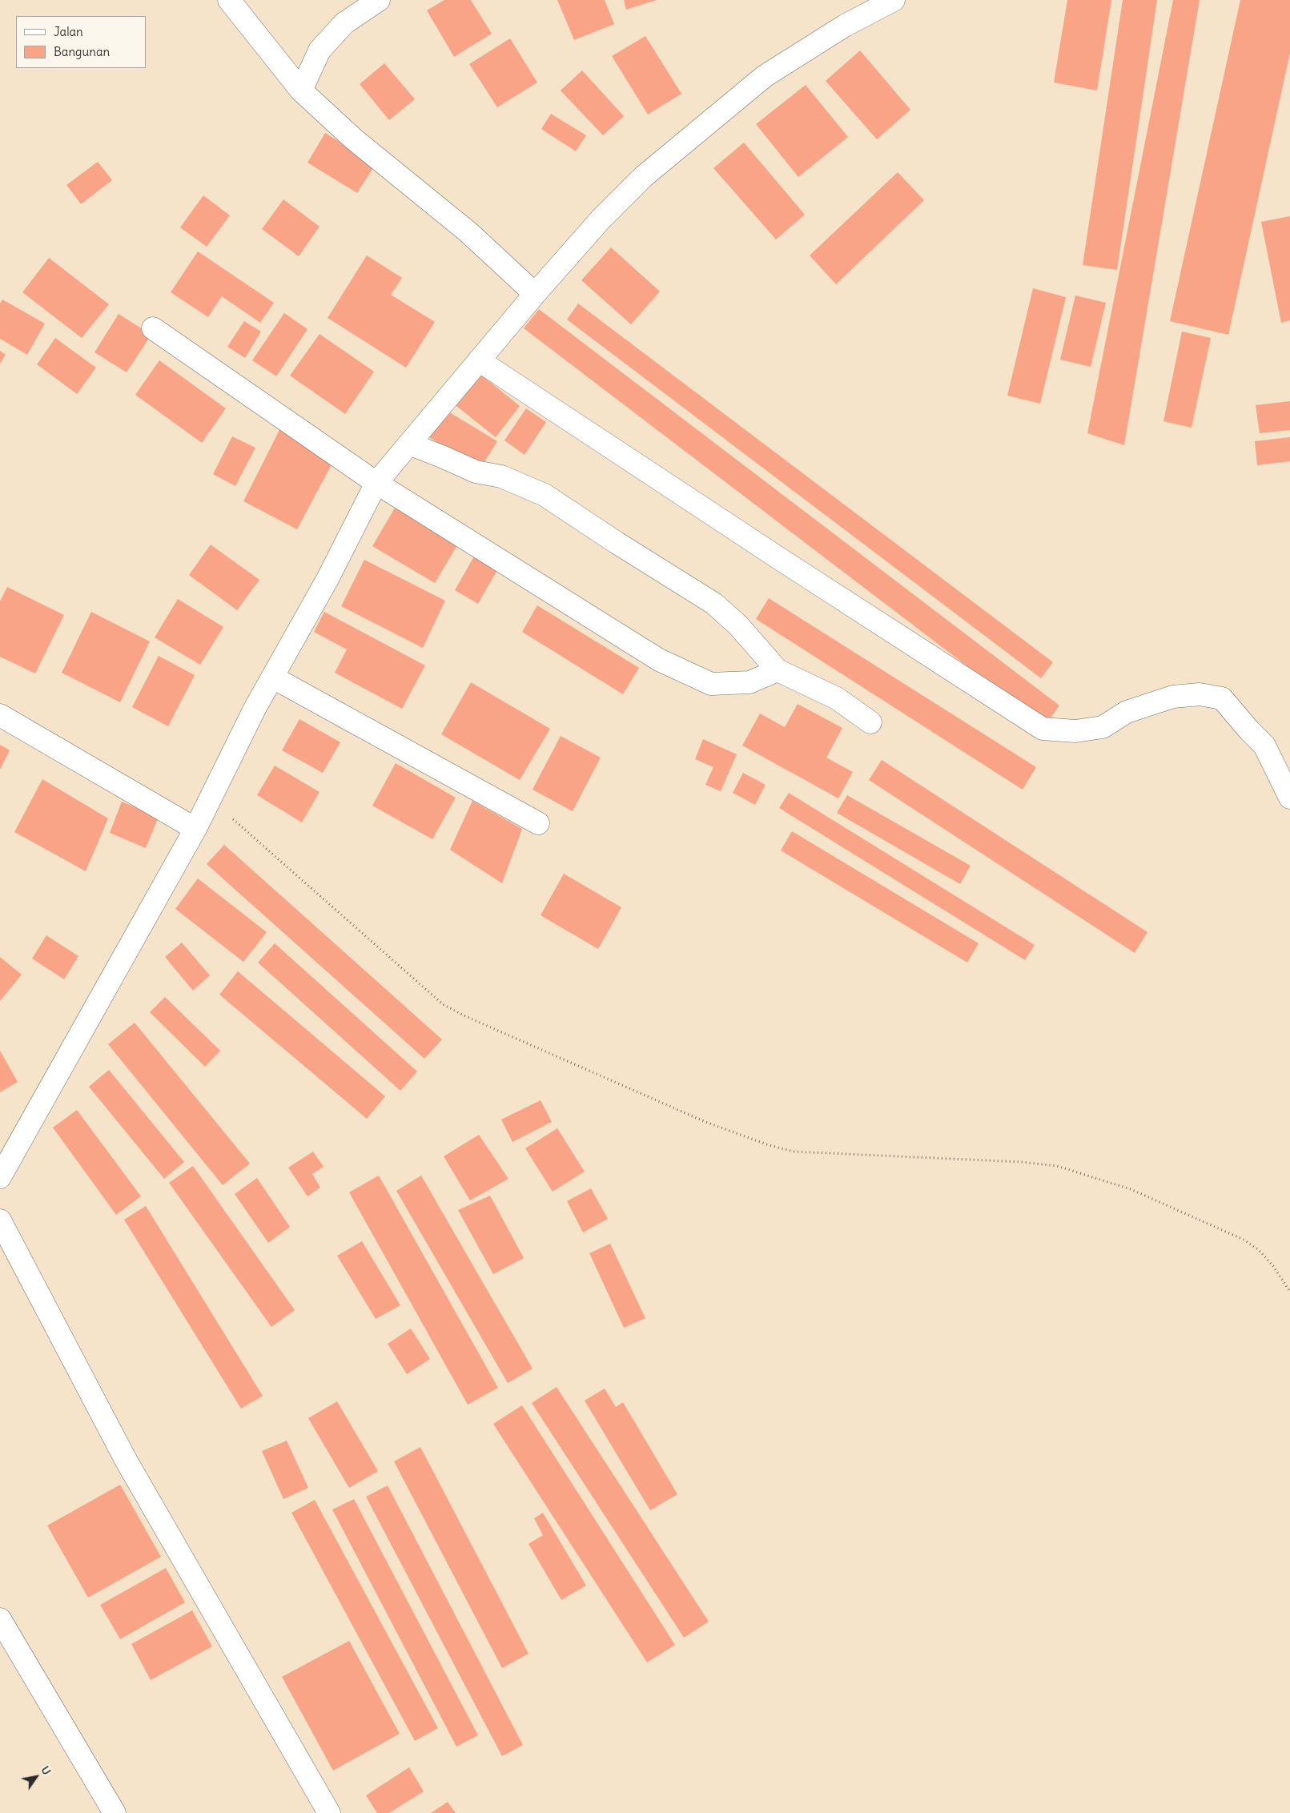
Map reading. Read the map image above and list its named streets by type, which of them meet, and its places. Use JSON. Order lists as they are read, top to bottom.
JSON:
{
  "legend": ["Jalan", "Bangunan"],
  "north": "top right"
}
